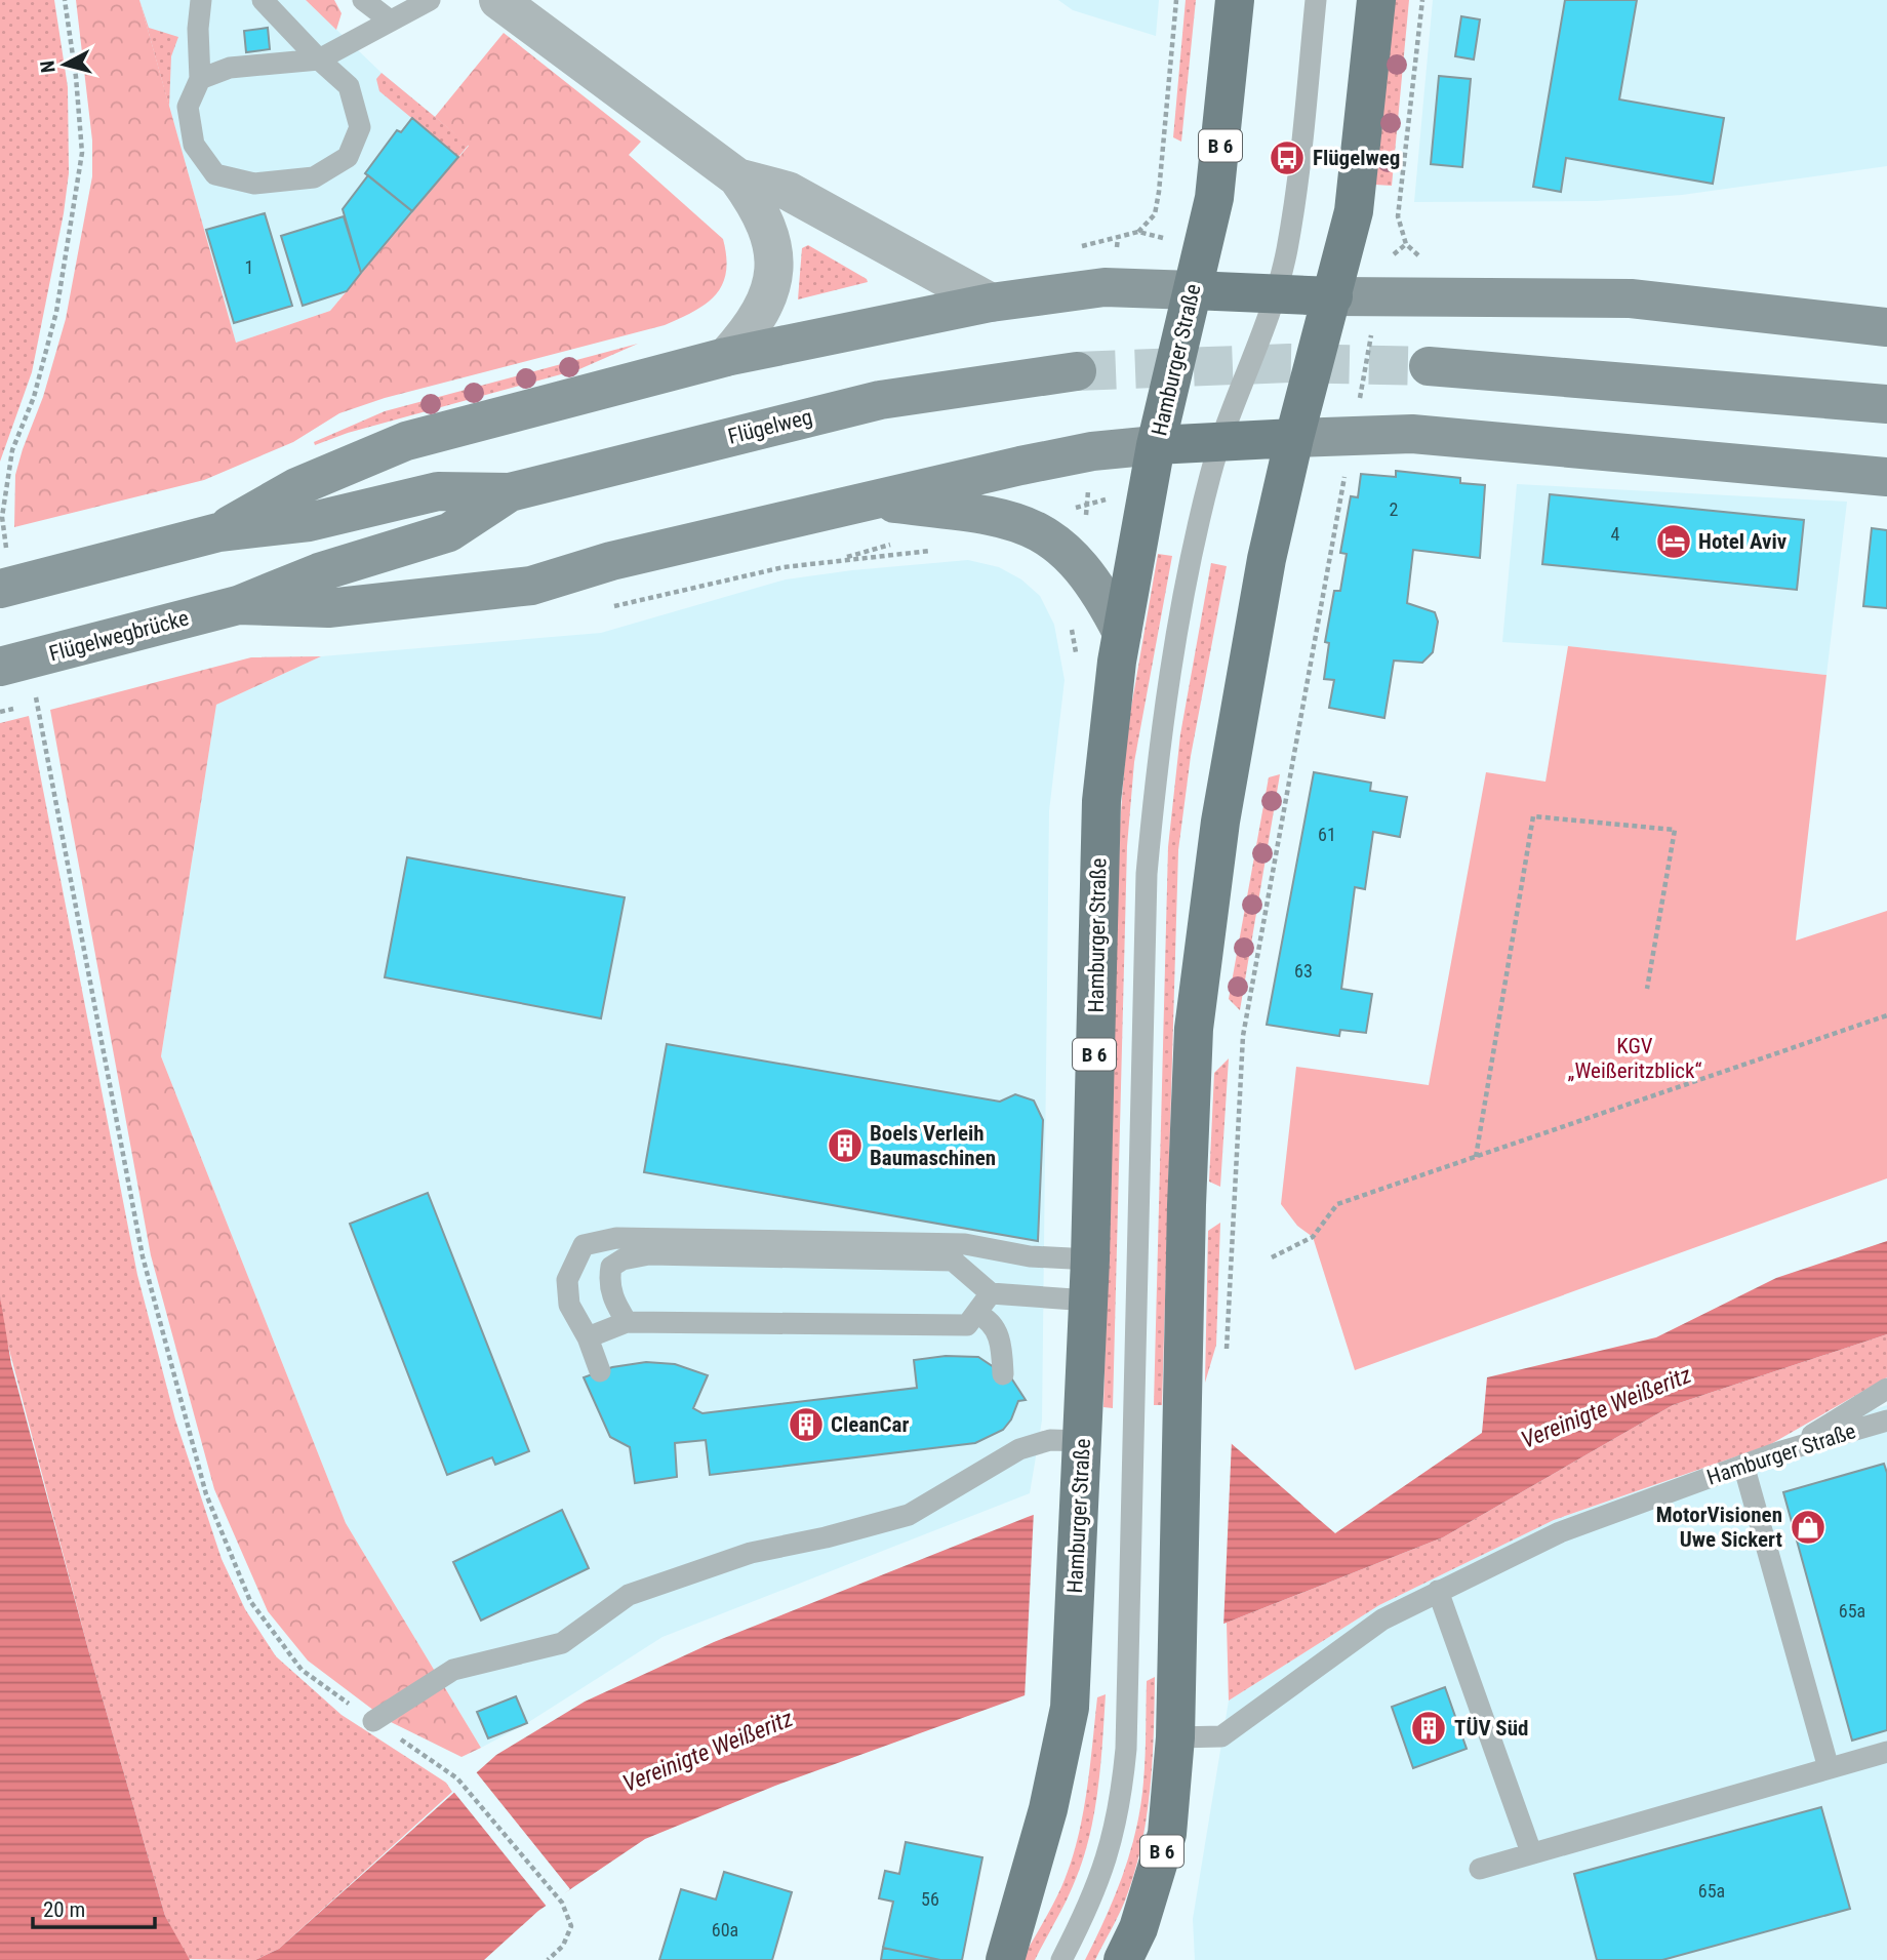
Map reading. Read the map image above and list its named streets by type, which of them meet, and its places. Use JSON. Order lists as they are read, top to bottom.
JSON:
{
  "streets": {
    "main road": [
      "B 6",
      "Hamburger Straße",
      "Flügelweg",
      "Flügelwegbrücke"
    ]
  },
  "crossings": [
    ["B 6", "Hamburger Straße"],
    ["Flügelweg", "Flügelwegbrücke"]
  ],
  "water": ["Vereinigte Weißeritz"],
  "parks": ["KGV „Weißeritzblick“"],
  "places": {
    "bus stop": ["Flügelweg"],
    "hotel": ["Hotel Aviv"],
    "building": ["Boels Verleih Baumaschinen", "CleanCar", "TÜV Süd"],
    "shop": ["MotorVisionen Uwe Sickert"]
  },
  "house_numbers": [
    "1",
    "2",
    "4",
    "61",
    "63",
    "65a",
    "65a",
    "56",
    "60a"
  ],
  "scale_bar": "20 m",
  "north": "left"
}
